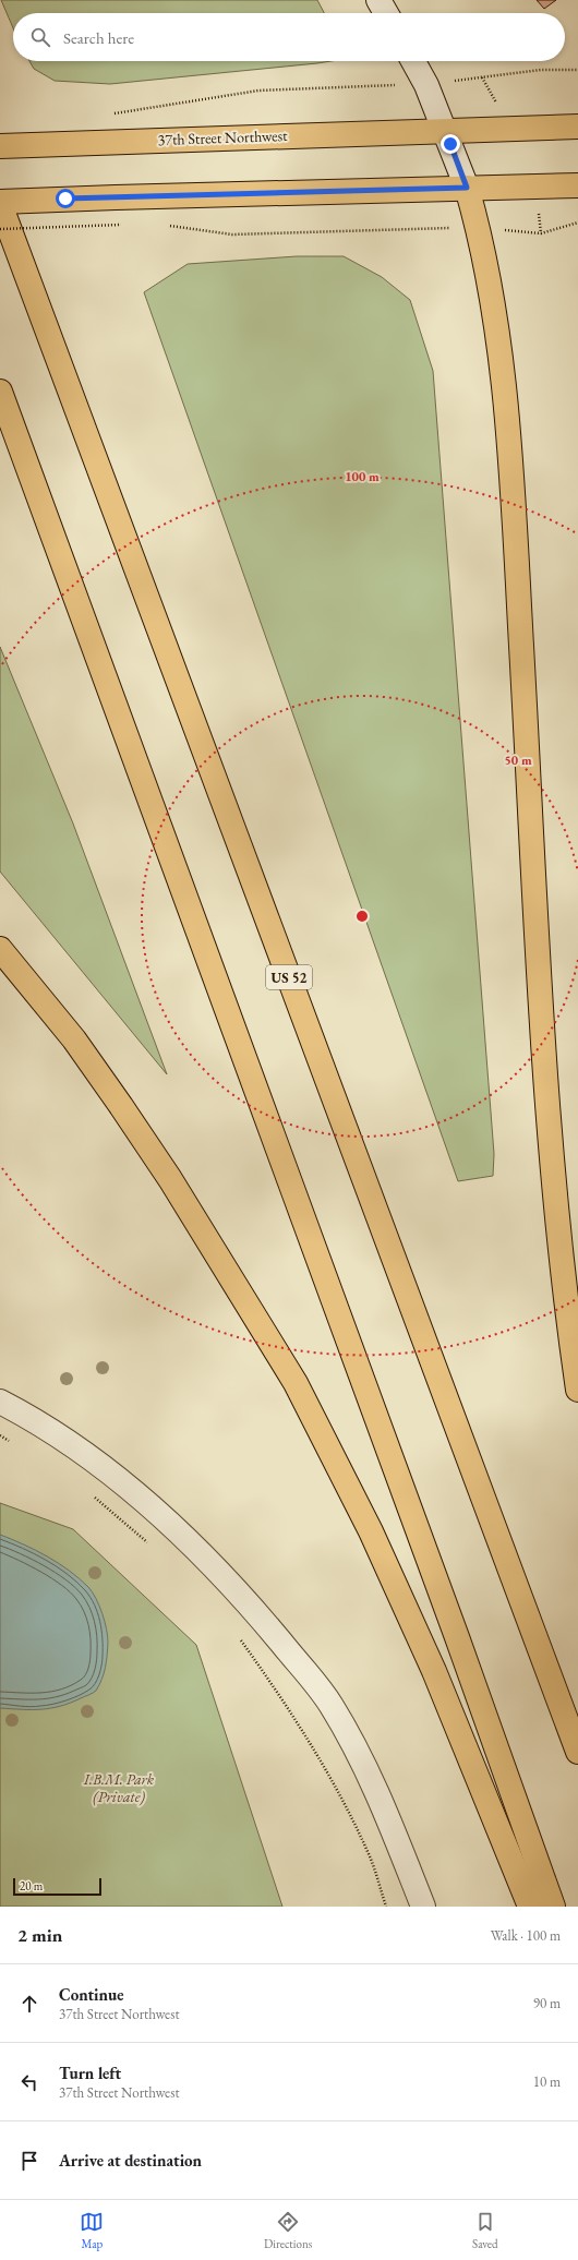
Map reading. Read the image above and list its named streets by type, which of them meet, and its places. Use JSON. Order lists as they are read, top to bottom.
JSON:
{
  "streets": {
    "main road": ["37th Street Northwest", "US 52"]
  },
  "parks": ["I.B.M. Park (Private)"],
  "scale_bar": "20 m",
  "page": {
    "search": "Search here",
    "scale": "20 m",
    "heading": ["2 min", "Walk · 100 m"],
    "list": [
      ["Continue", "37th Street Northwest", "90 m"],
      ["Turn left", "37th Street Northwest", "10 m"],
      "Arrive at destination"
    ],
    "nav": ["Map", "Directions", "Saved"]
  },
  "rings": ["100 m", "50 m"]
}
